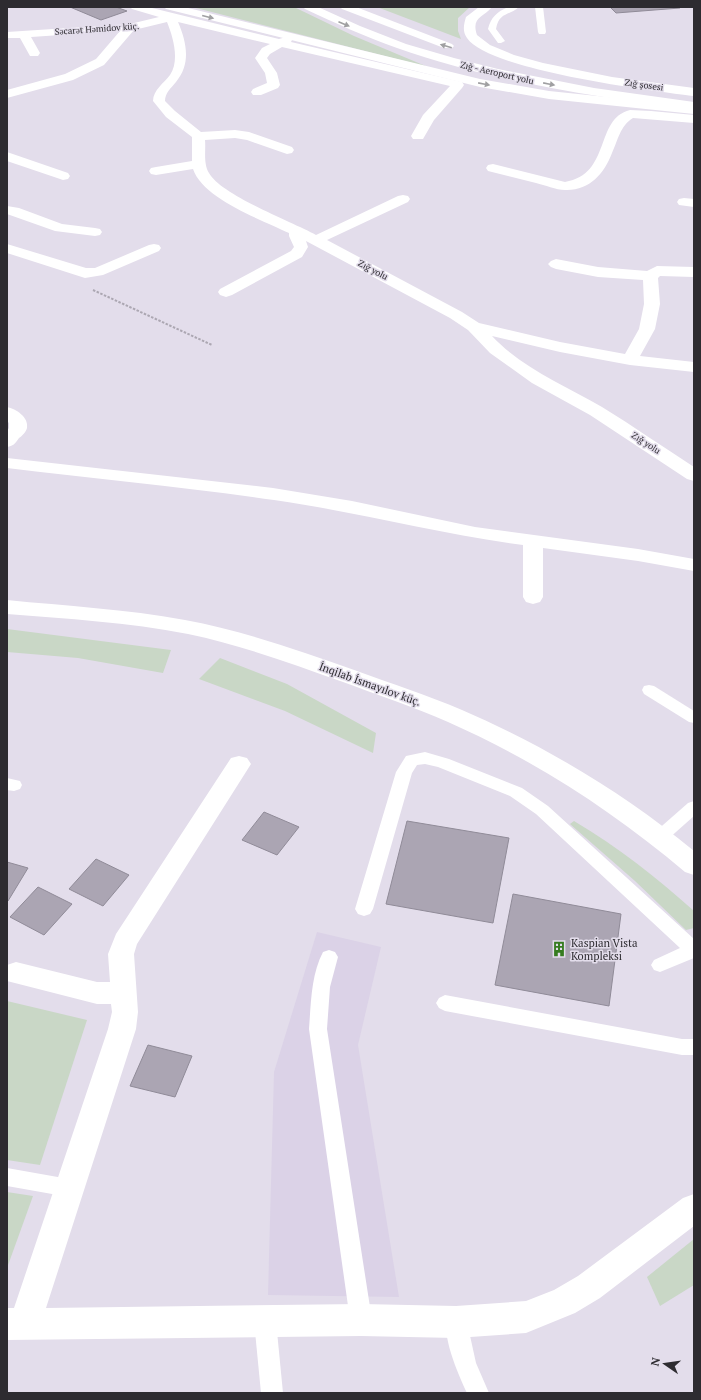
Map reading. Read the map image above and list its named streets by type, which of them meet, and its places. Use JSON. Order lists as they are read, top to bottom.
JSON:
{
  "streets": {
    "main road": [
      "Səcarət Həmidov küç.",
      "Zığ - Aeroport yolu",
      "Zığ şosesi",
      "Zığ yolu",
      "İnqilab İsmayılov küç."
    ]
  },
  "crossings": [
    ["Zığ - Aeroport yolu", "Zığ şosesi"]
  ],
  "places": {
    "building": ["Kaspian Vista Kompleksi"]
  },
  "north": "left"
}
